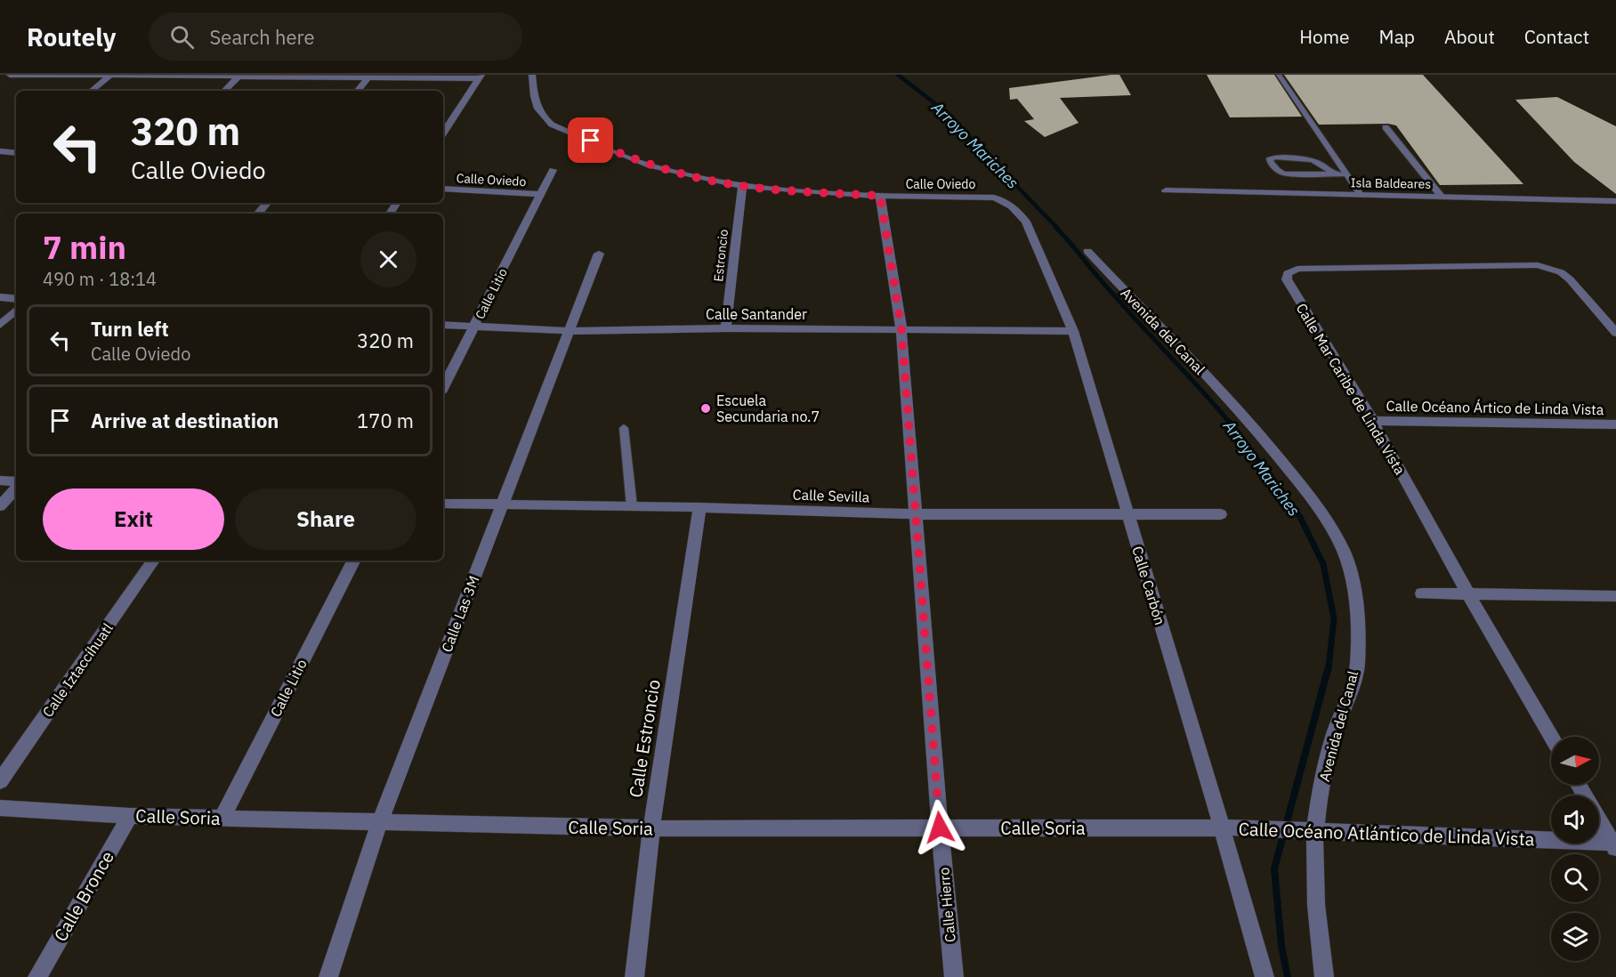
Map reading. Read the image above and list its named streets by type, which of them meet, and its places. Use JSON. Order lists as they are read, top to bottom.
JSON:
{
  "streets": {
    "street": [
      "Calle Oviedo",
      "Isla Baldeares",
      "Estroncio",
      "Calle Litio",
      "Calle Santander",
      "Avenida del Canal",
      "Calle Mar Caribe de Linda Vista",
      "Calle Océano Ártico de Linda Vista",
      "Calle Sevilla",
      "Calle Carbón",
      "Calle Las 3M",
      "Calle Iztaccíhuatl",
      "Calle Estroncio",
      "Calle Soria",
      "Calle Océano Atlántico de Linda Vista",
      "Calle Bronce",
      "Calle Hierro"
    ]
  },
  "crossings": [
    ["Calle Oviedo", "Estroncio"],
    ["Calle Oviedo", "Calle Litio"],
    ["Calle Oviedo", "Calle Carbón"],
    ["Calle Oviedo", "Calle Hierro"],
    ["Estroncio", "Calle Santander"],
    ["Calle Litio", "Calle Santander"],
    ["Calle Litio", "Calle Soria"],
    ["Calle Santander", "Calle Carbón"],
    ["Calle Santander", "Calle Las 3M"],
    ["Calle Santander", "Calle Hierro"],
    ["Avenida del Canal", "Calle Océano Atlántico de Linda Vista"],
    ["Calle Mar Caribe de Linda Vista", "Calle Océano Ártico de Linda Vista"],
    ["Calle Sevilla", "Calle Carbón"],
    ["Calle Sevilla", "Calle Las 3M"],
    ["Calle Sevilla", "Calle Estroncio"],
    ["Calle Sevilla", "Calle Hierro"],
    ["Calle Carbón", "Calle Soria"],
    ["Calle Carbón", "Calle Océano Atlántico de Linda Vista"],
    ["Calle Las 3M", "Calle Soria"],
    ["Calle Estroncio", "Calle Soria"],
    ["Calle Soria", "Calle Océano Atlántico de Linda Vista"],
    ["Calle Soria", "Calle Bronce"],
    ["Calle Soria", "Calle Hierro"]
  ],
  "water": ["Arroyo Mariches"],
  "places": ["Escuela Secundaria no.7"],
  "north": "right",
  "page": {
    "header": "Routely",
    "search": "Search here",
    "nav": [
      "Home",
      "Map",
      "About",
      "Contact"
    ],
    "turn": ["320 m", "Calle Oviedo"],
    "heading": ["7 min", "490 m · 18:14"],
    "list": [
      {
        "name": "Turn left",
        "note": "Calle Oviedo",
        "value": "320 m"
      },
      {
        "name": "Arrive at destination",
        "value": "170 m"
      }
    ],
    "buttons": ["Exit", "Share"]
  }
}
